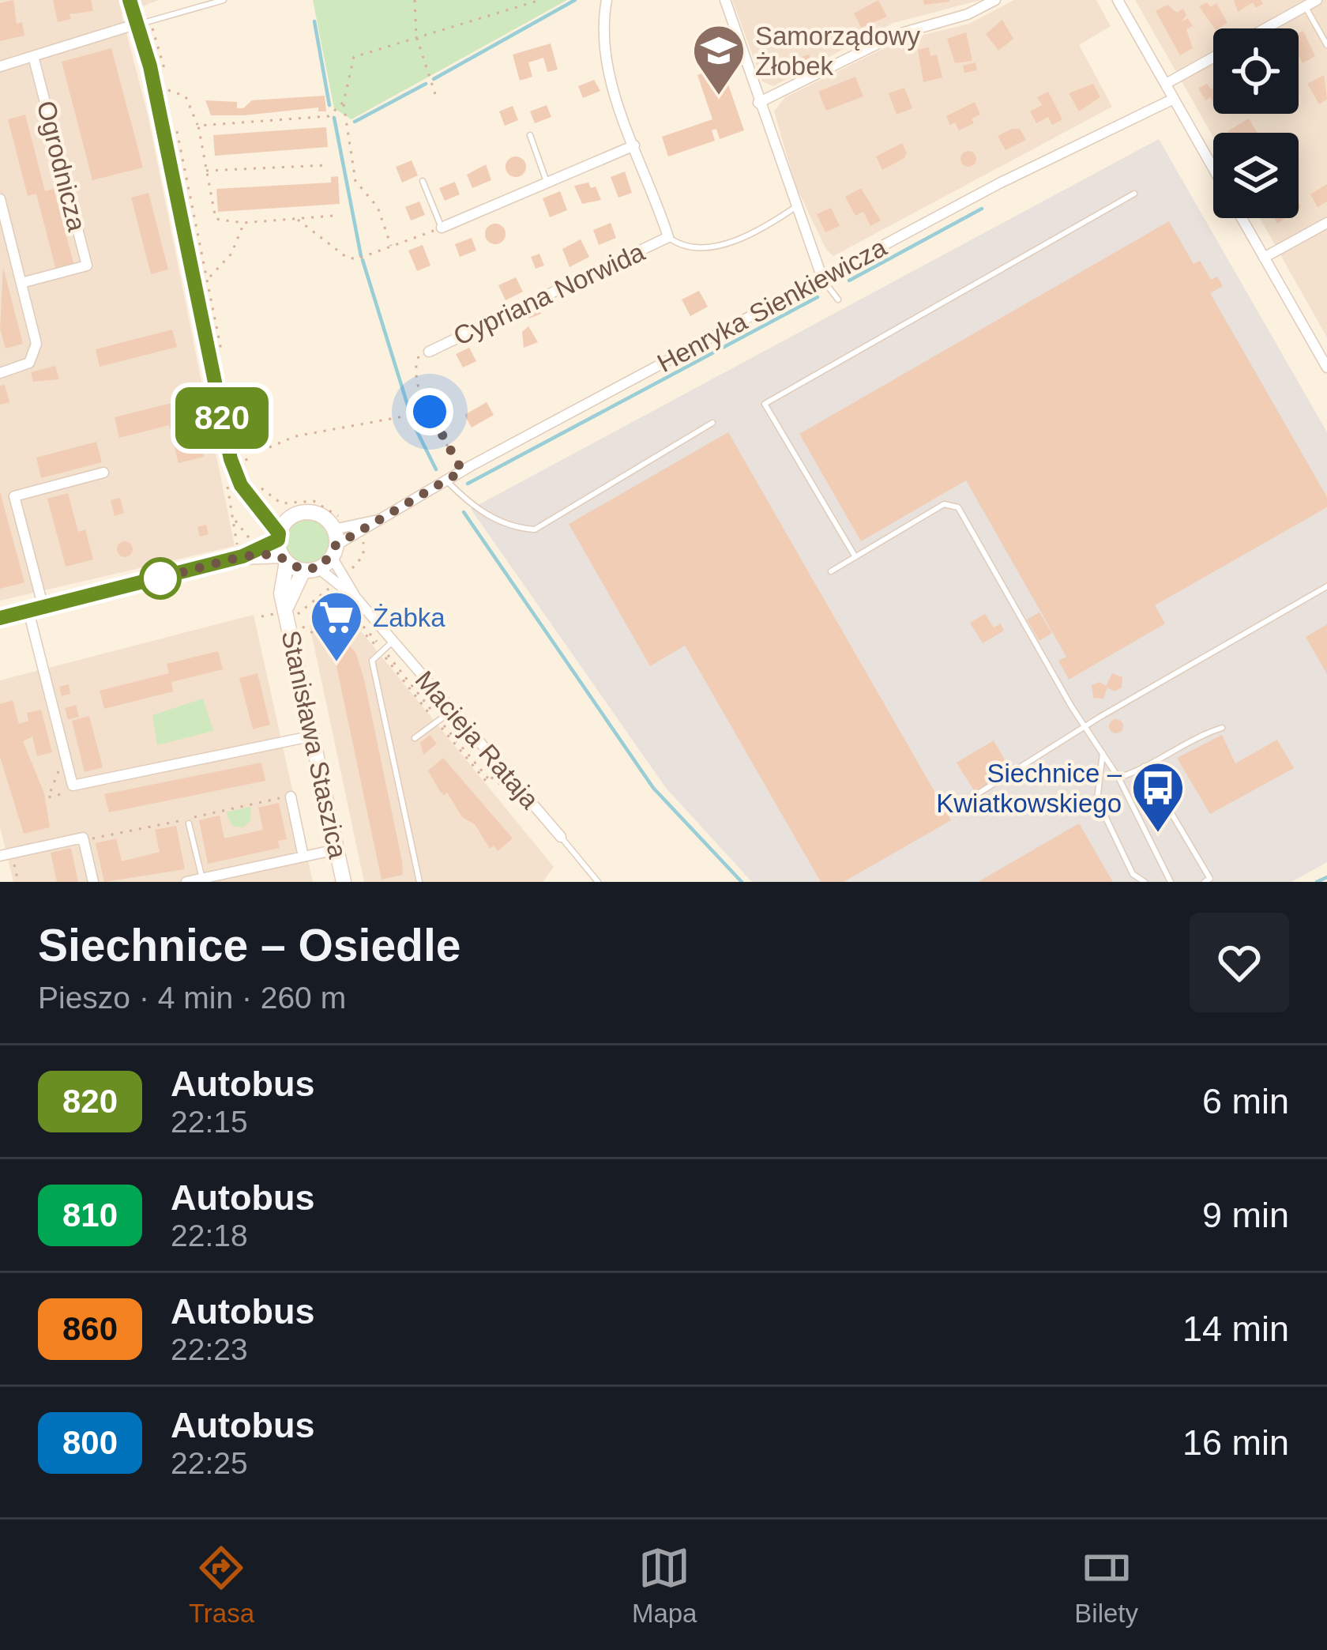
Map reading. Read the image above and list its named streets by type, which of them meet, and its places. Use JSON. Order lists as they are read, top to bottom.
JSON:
{
  "streets": {
    "street": [
      "Ogrodnicza",
      "Cypriana Norwida",
      "Henryka Sienkiewicza",
      "Macieja Rataja",
      "Stanisława Staszica"
    ]
  },
  "crossings": [
    ["Henryka Sienkiewicza", "Macieja Rataja"],
    ["Macieja Rataja", "Stanisława Staszica"]
  ],
  "places": {
    "school or university": ["Samorządowy Żłobek"],
    "supermarket": ["Żabka"],
    "bus stop": ["Siechnice – Kwiatkowskiego"]
  },
  "lines": ["bus line 820"],
  "page": {
    "on_map": "820",
    "heading": ["Siechnice – Osiedle", "Pieszo · 4 min · 260 m"],
    "list": [
      {
        "mark": "820",
        "name": "Autobus",
        "note": "22:15",
        "value": "6 min"
      },
      {
        "mark": "810",
        "name": "Autobus",
        "note": "22:18",
        "value": "9 min"
      },
      {
        "mark": "860",
        "name": "Autobus",
        "note": "22:23",
        "value": "14 min"
      },
      {
        "mark": "800",
        "name": "Autobus",
        "note": "22:25",
        "value": "16 min"
      }
    ],
    "tabs": ["Trasa", "Mapa", "Bilety"]
  }
}
